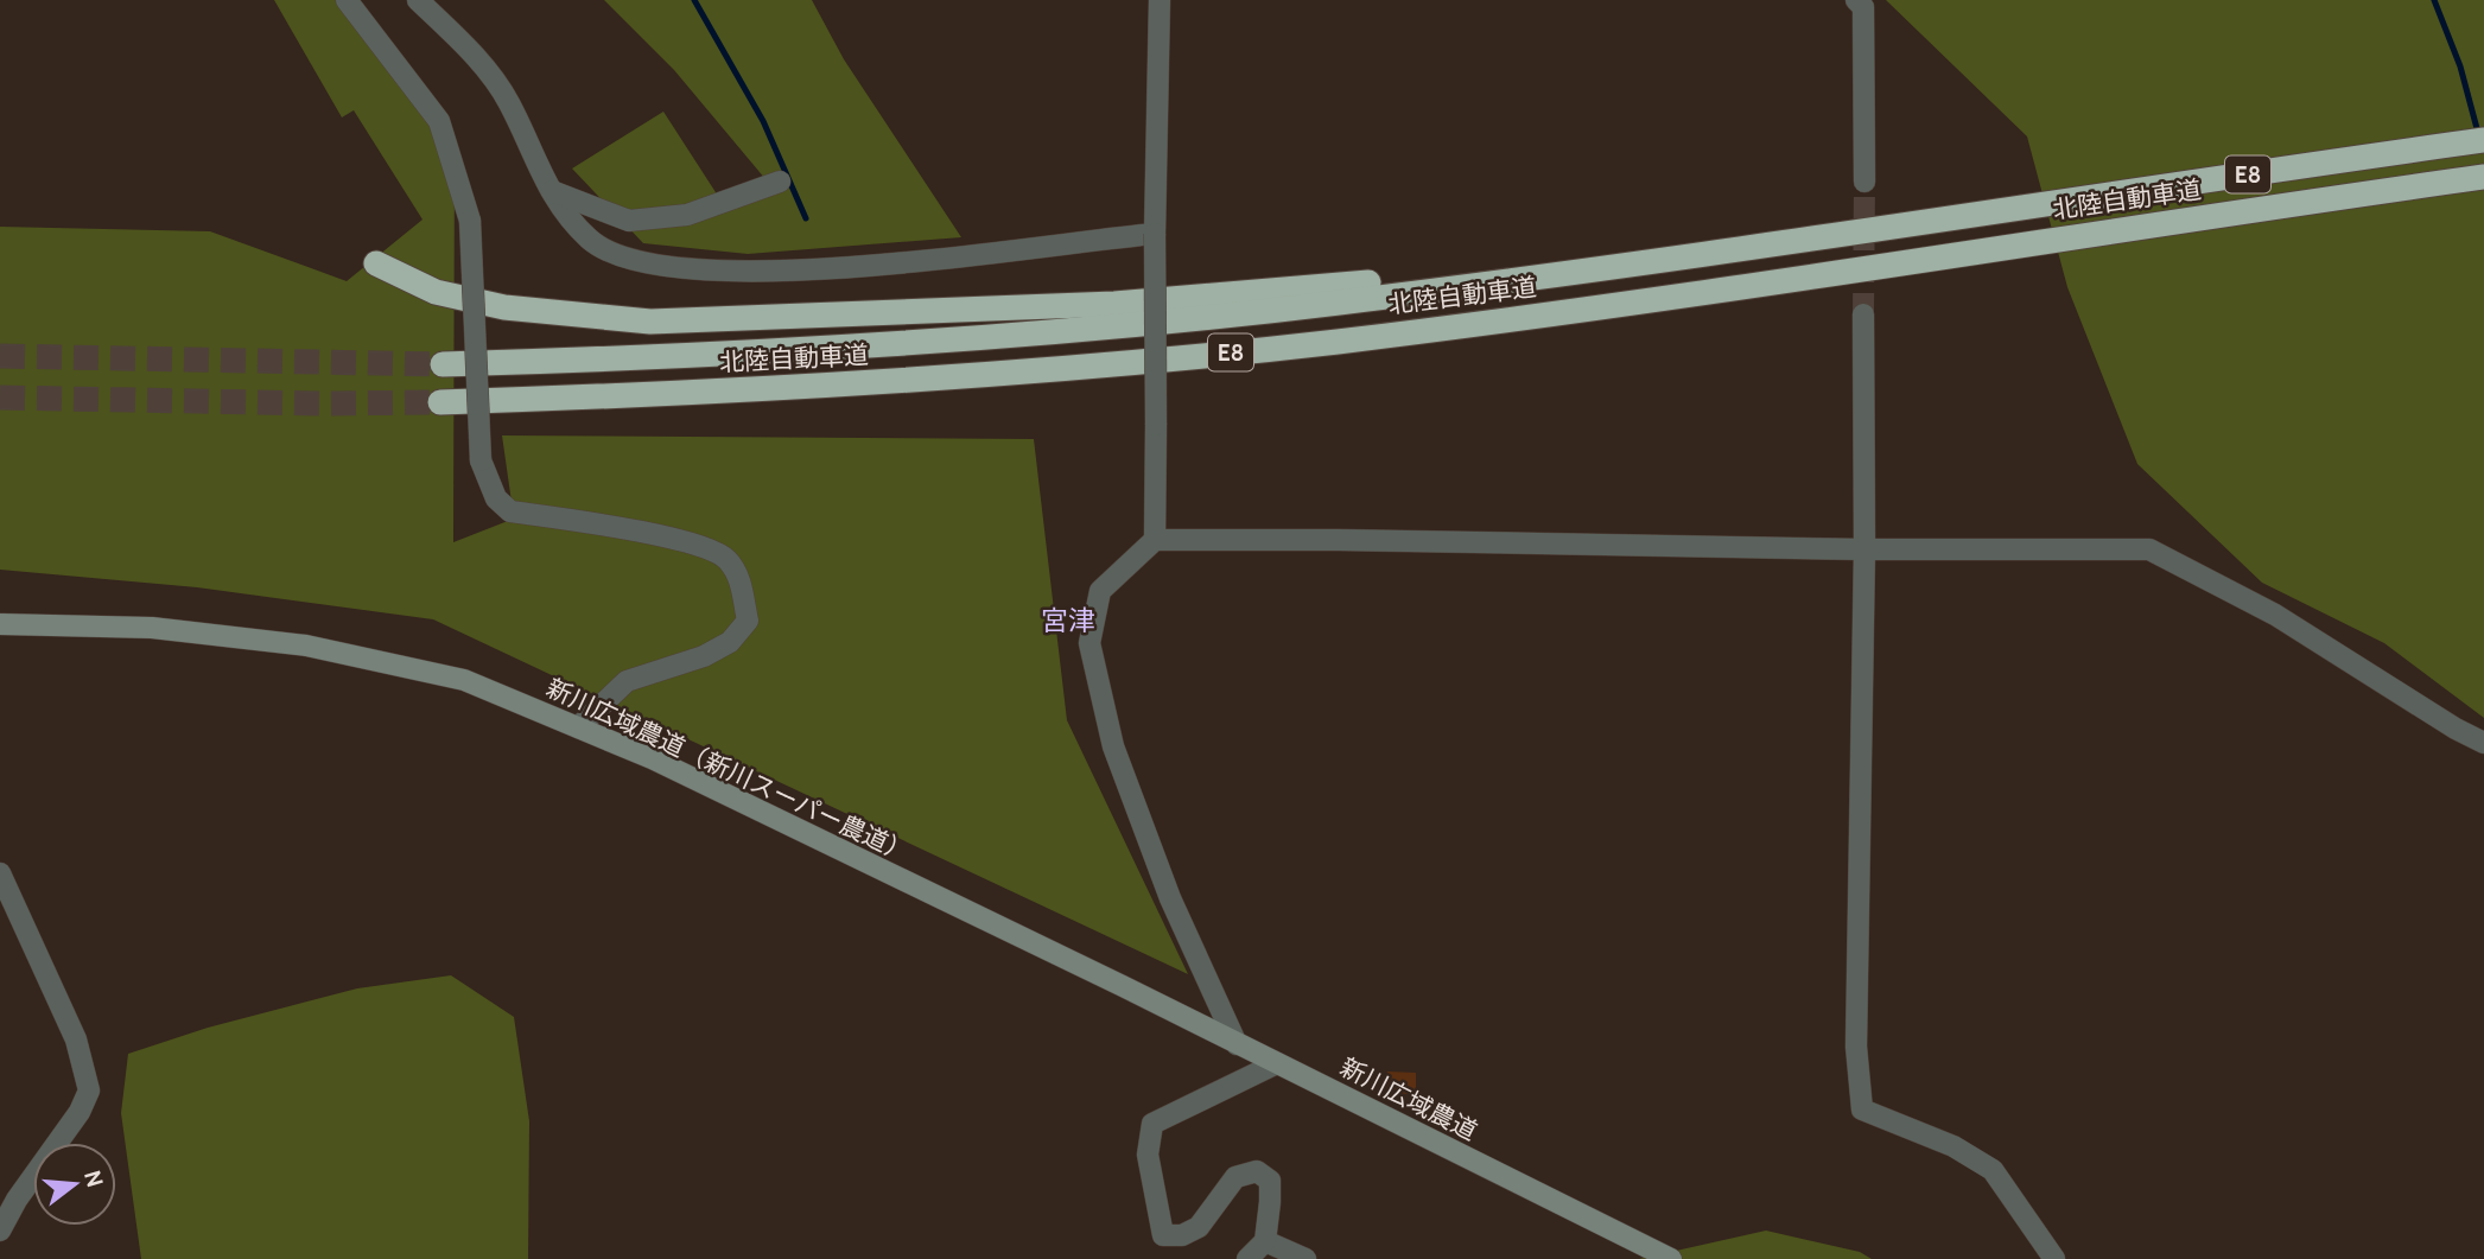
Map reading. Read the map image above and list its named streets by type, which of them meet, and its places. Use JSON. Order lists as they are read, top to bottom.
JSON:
{
  "streets": {
    "highway": ["E8", "北陸自動車道"],
    "street": ["新川広域農道（新川スーパー農道）", "新川広域農道"]
  },
  "crossings": [
    ["新川広域農道（新川スーパー農道）", "新川広域農道"]
  ],
  "districts": ["宮津"],
  "north": "right"
}
